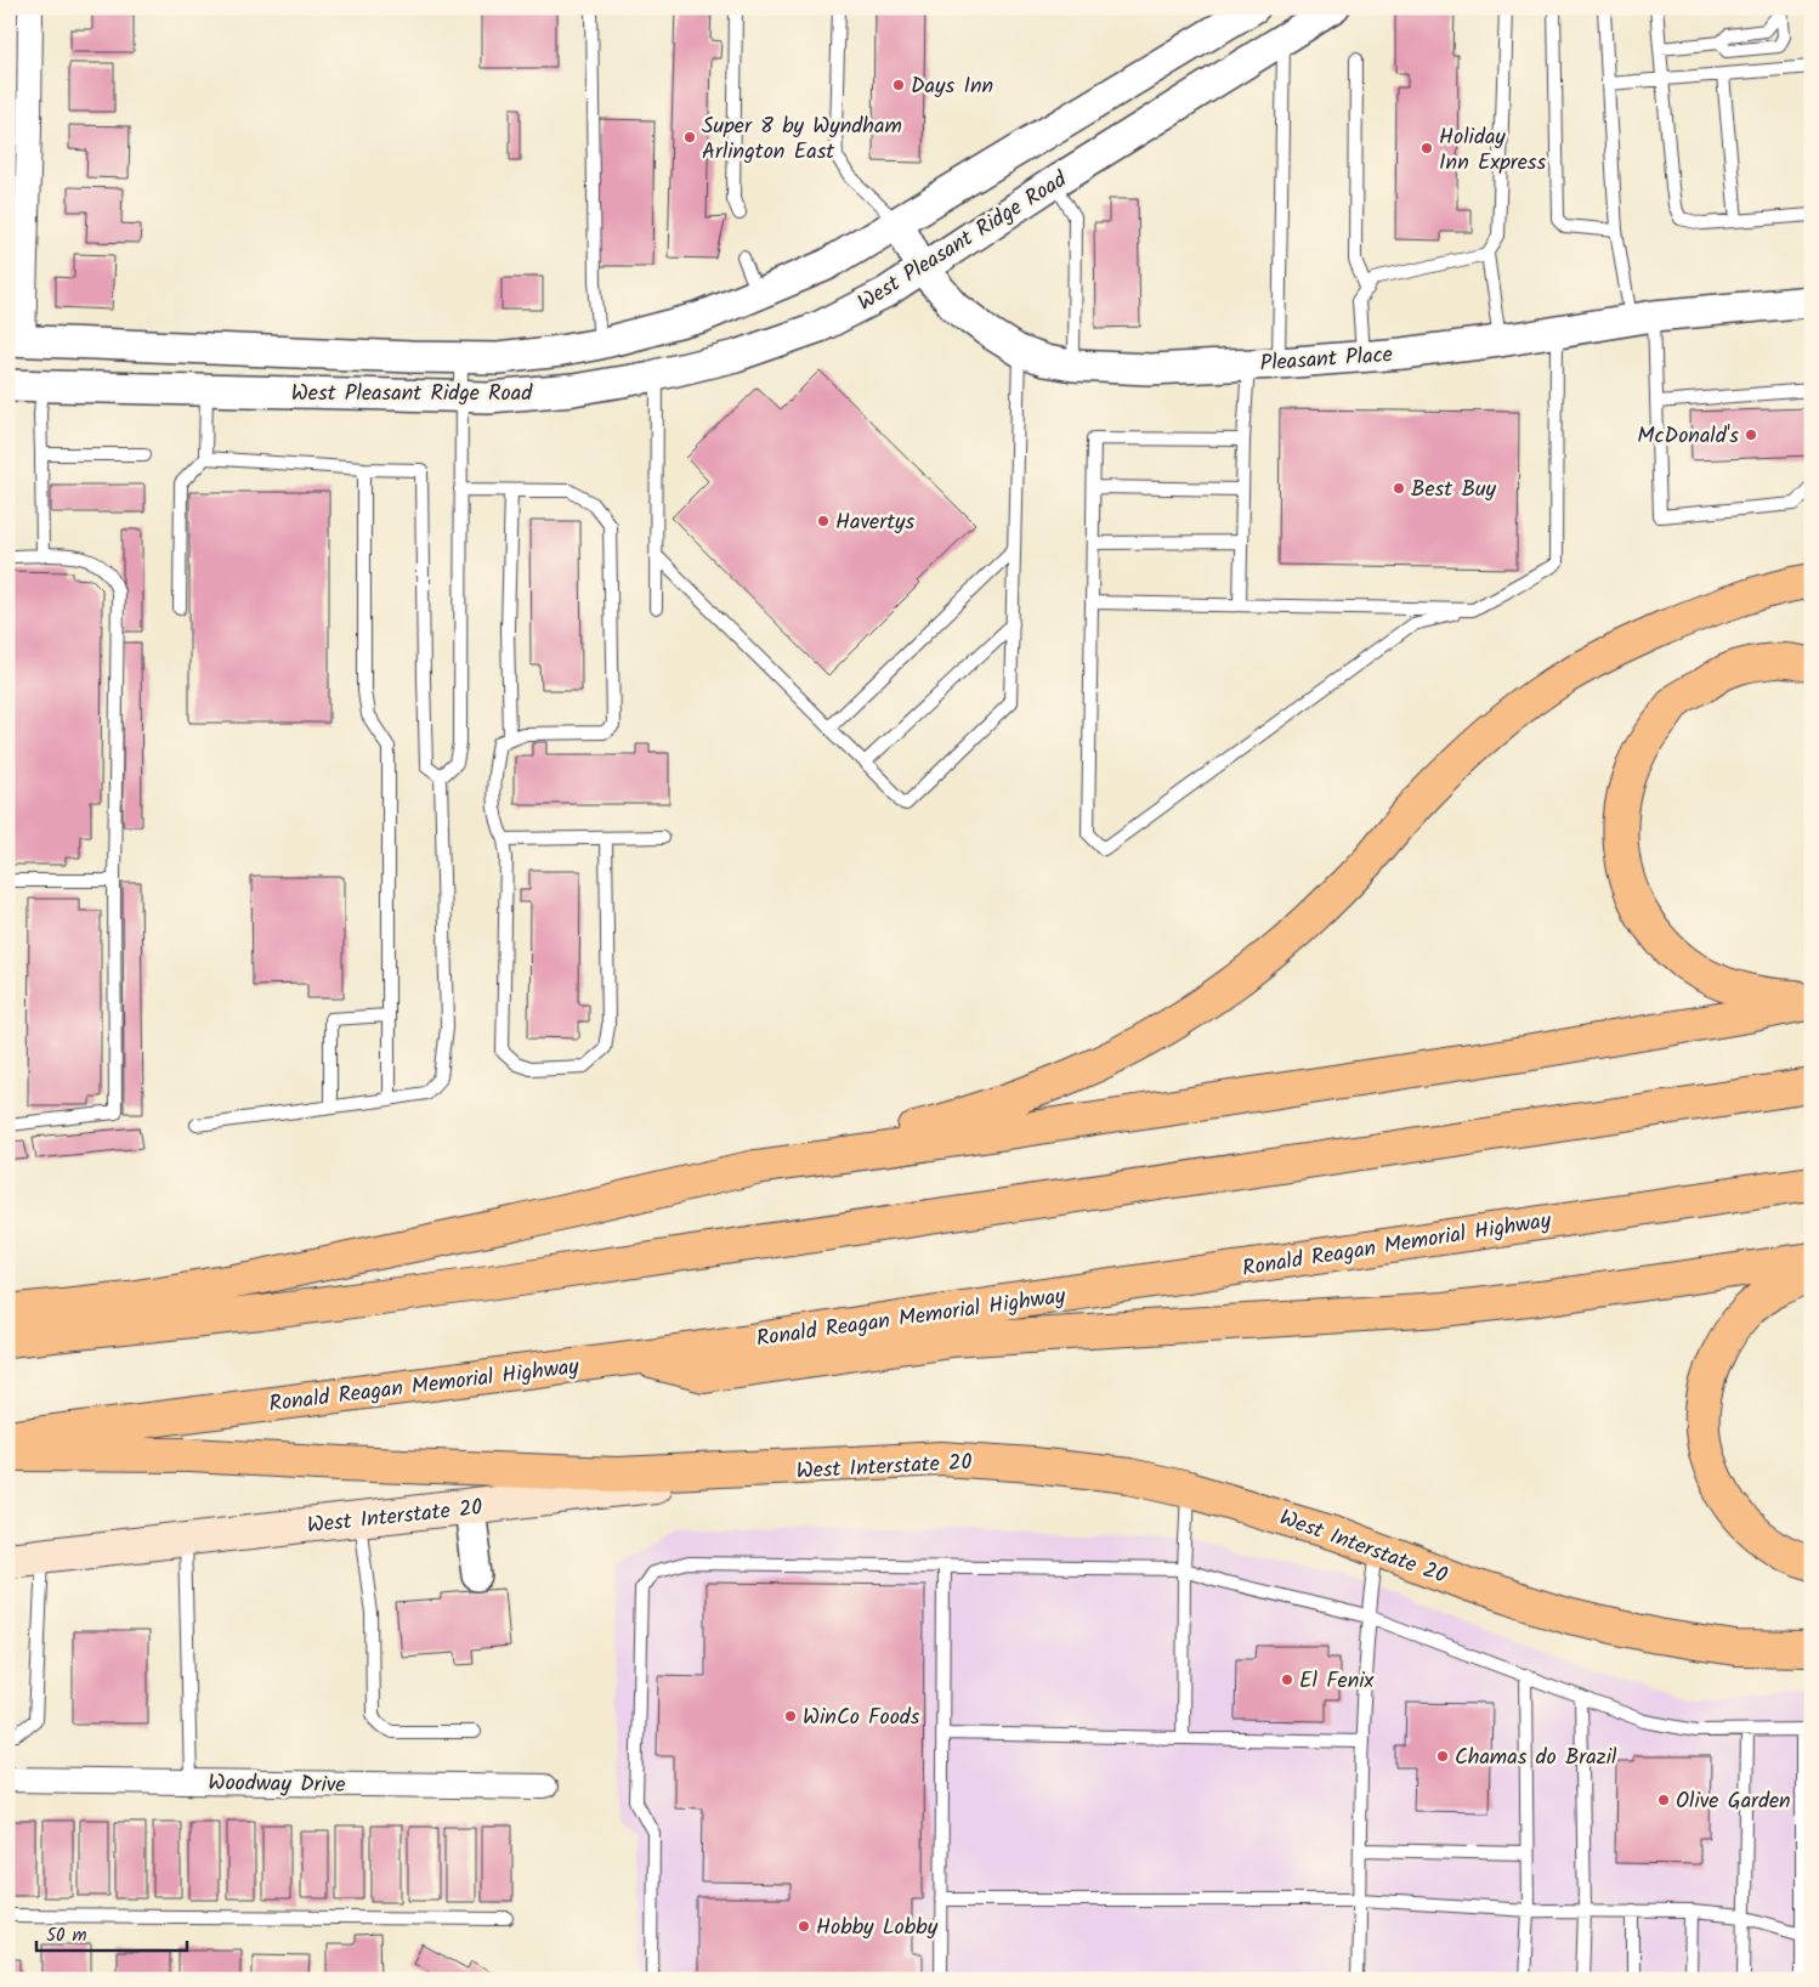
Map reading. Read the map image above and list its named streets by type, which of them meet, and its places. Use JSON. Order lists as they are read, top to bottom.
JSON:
{
  "streets": {
    "main road": ["Ronald Reagan Memorial Highway", "West Interstate 20"],
    "street": ["West Pleasant Ridge Road", "Pleasant Place", "Woodway Drive"]
  },
  "crossings": [
    ["West Pleasant Ridge Road", "Pleasant Place"]
  ],
  "places": [
    "Days Inn",
    "Super 8 by Wyndham Arlington East",
    "Holiday Inn Express",
    "McDonald's",
    "Best Buy",
    "Havertys",
    "El Fenix",
    "WinCo Foods",
    "Chamas do Brazil",
    "Olive Garden",
    "Hobby Lobby"
  ],
  "scale_bar": "50 m"
}
